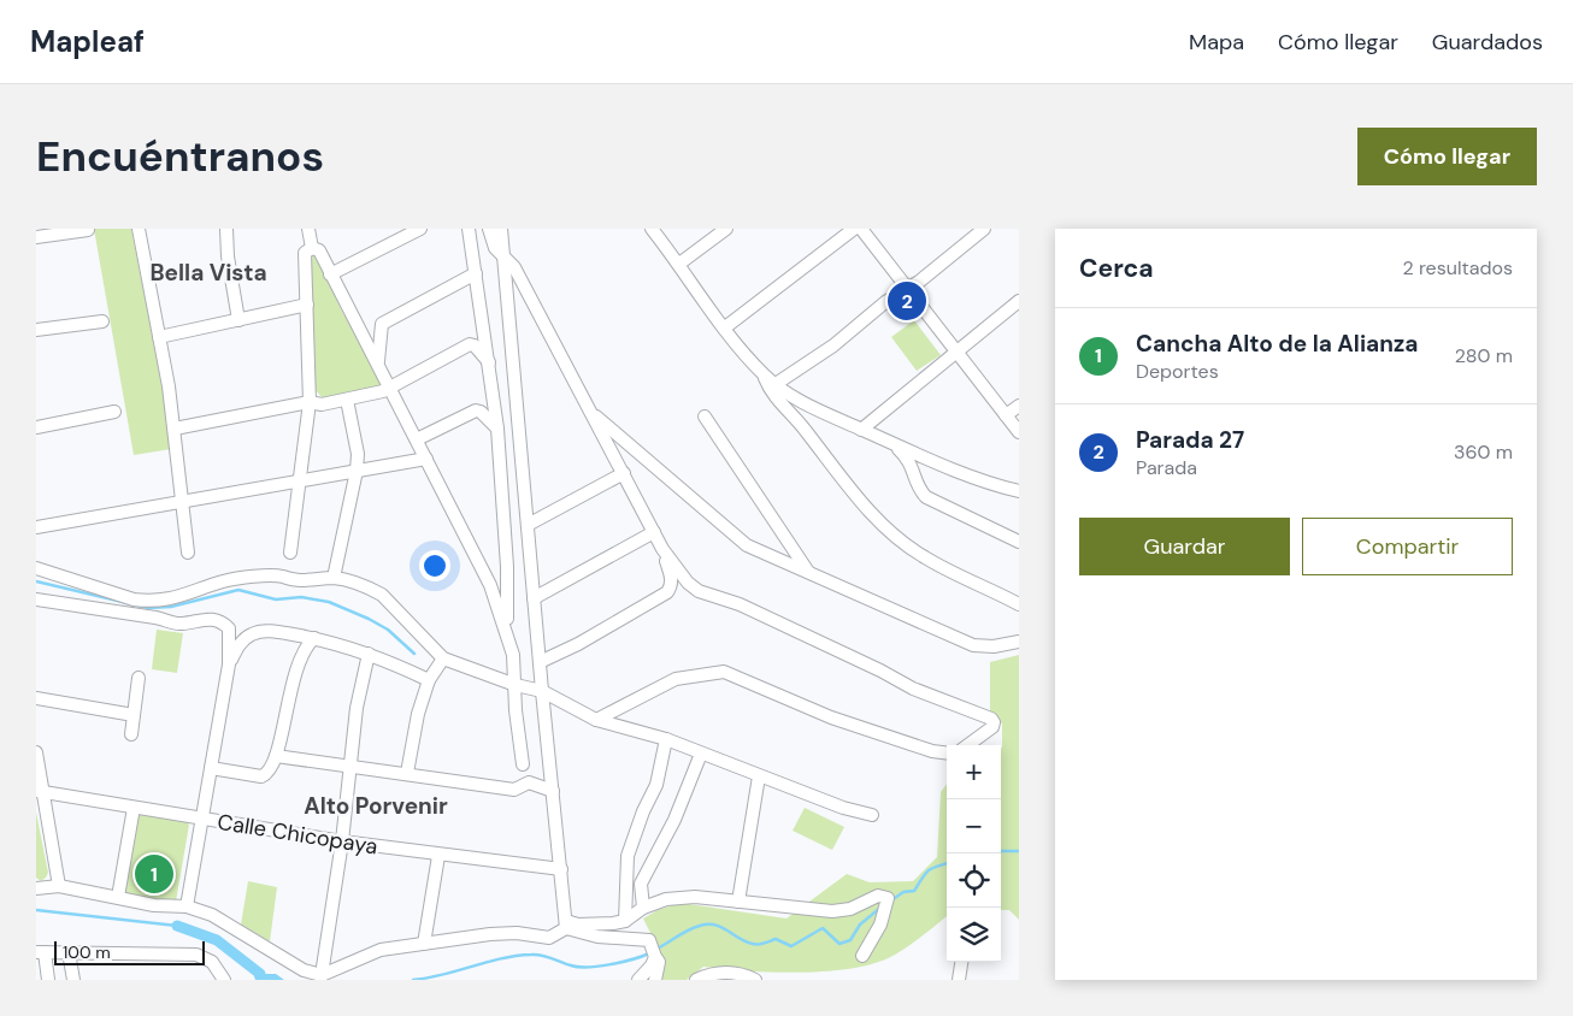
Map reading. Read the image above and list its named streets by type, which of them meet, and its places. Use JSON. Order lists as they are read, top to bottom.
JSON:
{
  "streets": {
    "street": ["Calle Chicopaya"]
  },
  "districts": ["Bella Vista", "Alto Porvenir"],
  "scale_bar": "100 m",
  "page": {
    "header": "Mapleaf",
    "nav": ["Mapa", "Cómo llegar", "Guardados"],
    "buttons": [
      "Cómo llegar",
      ["Guardar", "Compartir"]
    ],
    "title": "Encuéntranos",
    "heading": ["Cerca", "2 resultados"],
    "pins": ["2", "1"],
    "list": [
      {
        "mark": "1",
        "name": "Cancha Alto de la Alianza",
        "note": "Deportes",
        "value": "280 m"
      },
      {
        "mark": "2",
        "name": "Parada 27",
        "note": "Parada",
        "value": "360 m"
      }
    ],
    "map_buttons": ["+", "−"],
    "scale": "100 m"
  }
}
